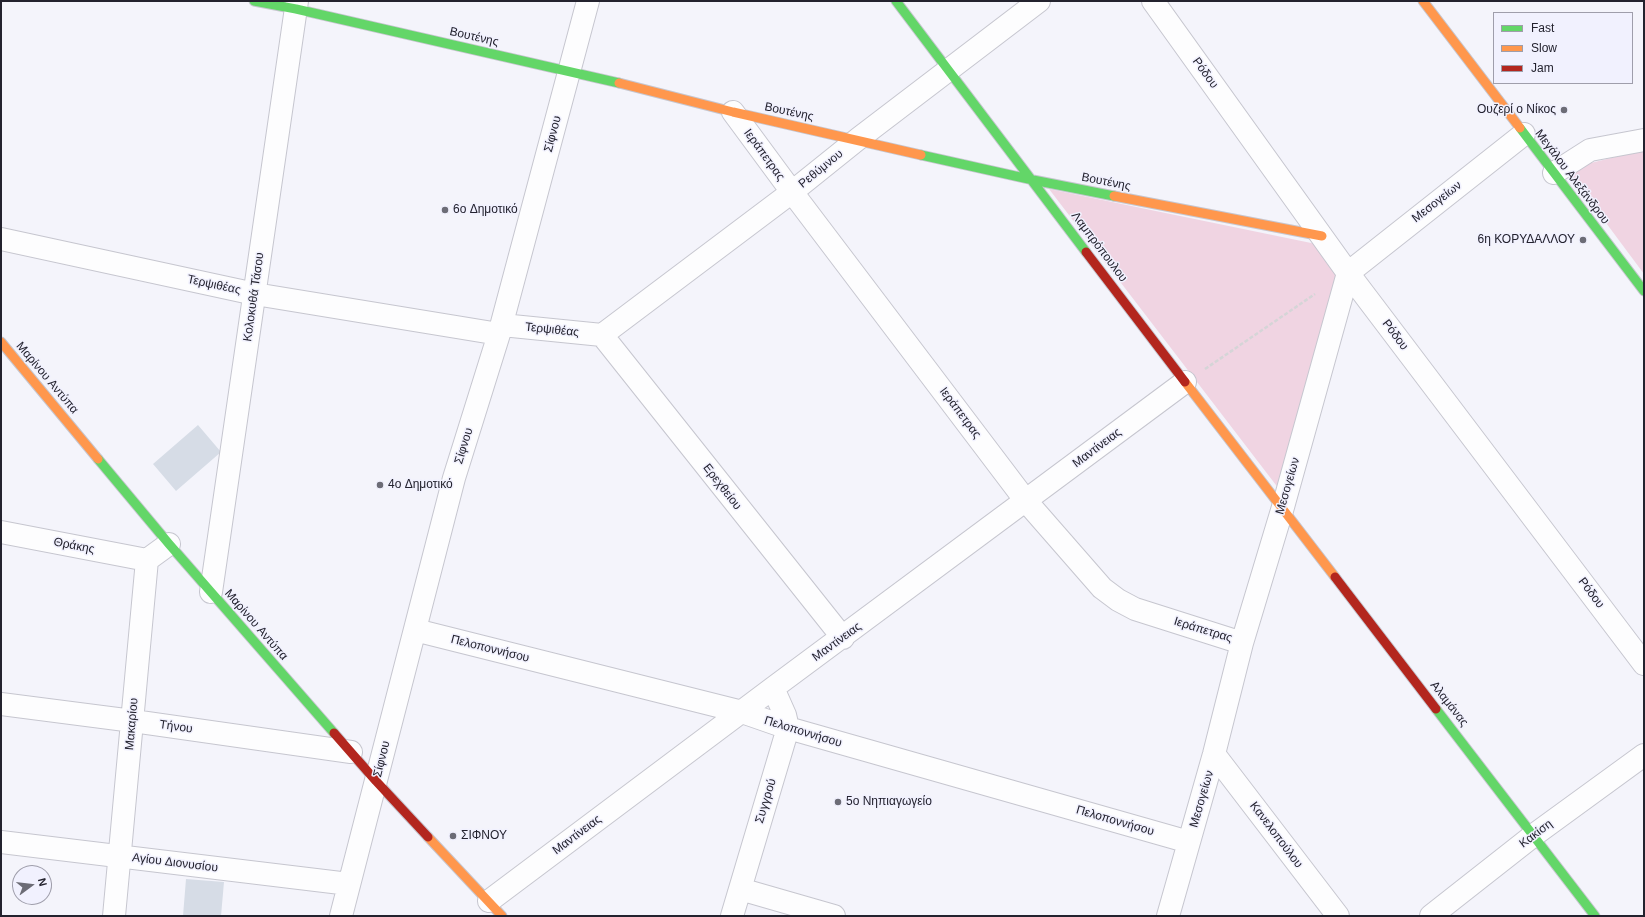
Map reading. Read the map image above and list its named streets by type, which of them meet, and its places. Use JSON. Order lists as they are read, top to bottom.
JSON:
{
  "streets": {
    "street": [
      "Βουτένης",
      "Ρόδου",
      "Σίφνου",
      "Ιεράπετρας",
      "Ρεθύμνου",
      "Μεγάλου Αλεξάνδρου",
      "Μεσογείων",
      "Λαμπρόπουλου",
      "Τερψιθέας",
      "Κολοκυθά Τάσου",
      "Μαρίνου Αντύπα",
      "Μαντίνειας",
      "Ερεχθείου",
      "Θράκης",
      "Πελοποννήσου",
      "Αλαμάνας",
      "Μακαρίου",
      "Τήνου",
      "Συγγρού",
      "Κακίση",
      "Κανελοπούλου",
      "Αγίου Διονυσίου"
    ]
  },
  "crossings": [
    ["Βουτένης", "Ρόδου"],
    ["Βουτένης", "Σίφνου"],
    ["Βουτένης", "Ιεράπετρας"],
    ["Βουτένης", "Ρεθύμνου"],
    ["Βουτένης", "Λαμπρόπουλου"],
    ["Βουτένης", "Κολοκυθά Τάσου"],
    ["Ρόδου", "Μεσογείων"],
    ["Σίφνου", "Τερψιθέας"],
    ["Σίφνου", "Μαρίνου Αντύπα"],
    ["Σίφνου", "Πελοποννήσου"],
    ["Σίφνου", "Αγίου Διονυσίου"],
    ["Ιεράπετρας", "Ρεθύμνου"],
    ["Ιεράπετρας", "Μεσογείων"],
    ["Ιεράπετρας", "Μαντίνειας"],
    ["Ρεθύμνου", "Λαμπρόπουλου"],
    ["Ρεθύμνου", "Τερψιθέας"],
    ["Ρεθύμνου", "Ερεχθείου"],
    ["Μεγάλου Αλεξάνδρου", "Μεσογείων"],
    ["Μεσογείων", "Λαμπρόπουλου"],
    ["Μεσογείων", "Πελοποννήσου"],
    ["Μεσογείων", "Αλαμάνας"],
    ["Μεσογείων", "Κανελοπούλου"],
    ["Λαμπρόπουλου", "Μαντίνειας"],
    ["Λαμπρόπουλου", "Αλαμάνας"],
    ["Τερψιθέας", "Κολοκυθά Τάσου"],
    ["Τερψιθέας", "Ερεχθείου"],
    ["Κολοκυθά Τάσου", "Μαρίνου Αντύπα"],
    ["Μαρίνου Αντύπα", "Μαντίνειας"],
    ["Μαρίνου Αντύπα", "Τήνου"],
    ["Μαντίνειας", "Ερεχθείου"],
    ["Μαντίνειας", "Πελοποννήσου"],
    ["Θράκης", "Μακαρίου"],
    ["Πελοποννήσου", "Συγγρού"],
    ["Αλαμάνας", "Κακίση"],
    ["Μακαρίου", "Τήνου"],
    ["Μακαρίου", "Αγίου Διονυσίου"]
  ],
  "places": [
    "Ουζερί ο Νίκος",
    "6ο Δημοτικό",
    "6η ΚΟΡΥΔΑΛΛΟΥ",
    "4ο Δημοτικό",
    "5ο Νηπιαγωγείο",
    "ΣΙΦΝΟΥ"
  ],
  "legend": ["Fast", "Slow", "Jam"],
  "north": "right"
}
